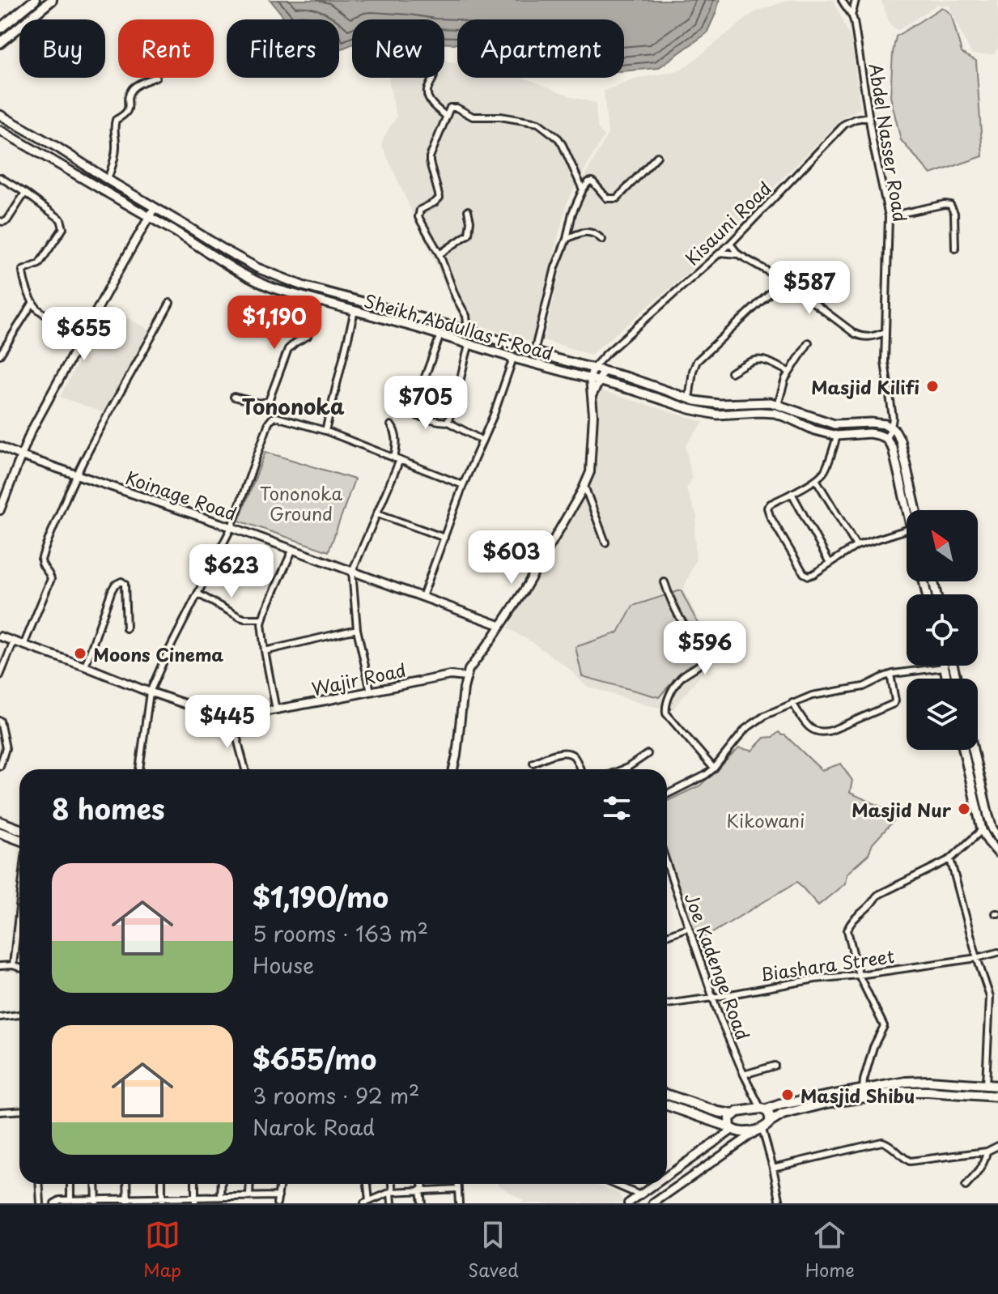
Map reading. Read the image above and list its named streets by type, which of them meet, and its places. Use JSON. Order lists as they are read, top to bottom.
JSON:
{
  "streets": {
    "main road": ["Abdel Nasser Road", "Sheikh Abdullas F.Road"],
    "street": [
      "Kisauni Road",
      "Koinage Road",
      "Wajir Road",
      "Biashara Street",
      "Joe Kadenge Road"
    ]
  },
  "crossings": [
    ["Abdel Nasser Road", "Kisauni Road"],
    ["Abdel Nasser Road", "Sheikh Abdullas F.Road"],
    ["Kisauni Road", "Sheikh Abdullas F.Road"],
    ["Biashara Street", "Joe Kadenge Road"]
  ],
  "districts": ["Tononoka"],
  "parks": ["Tononoka Ground", "Kikowani"],
  "places": [
    "Masjid Kilifi",
    "Moons Cinema",
    "Masjid Nur",
    "Masjid Shibu"
  ],
  "north": "top left",
  "page": {
    "chip": [
      "Buy",
      "Rent",
      "Filters",
      "New",
      "Apartment"
    ],
    "price": [
      "$587",
      "$1,190",
      "$655",
      "$705",
      "$603",
      "$623",
      "$596",
      "$445"
    ],
    "heading": "8 homes",
    "list": [
      {
        "name": "$1,190/mo",
        "note": "5 rooms · 163 m² · House"
      },
      {
        "name": "$655/mo",
        "note": "3 rooms · 92 m² · Narok Road"
      }
    ],
    "tabs": ["Map", "Saved", "Home"]
  }
}
